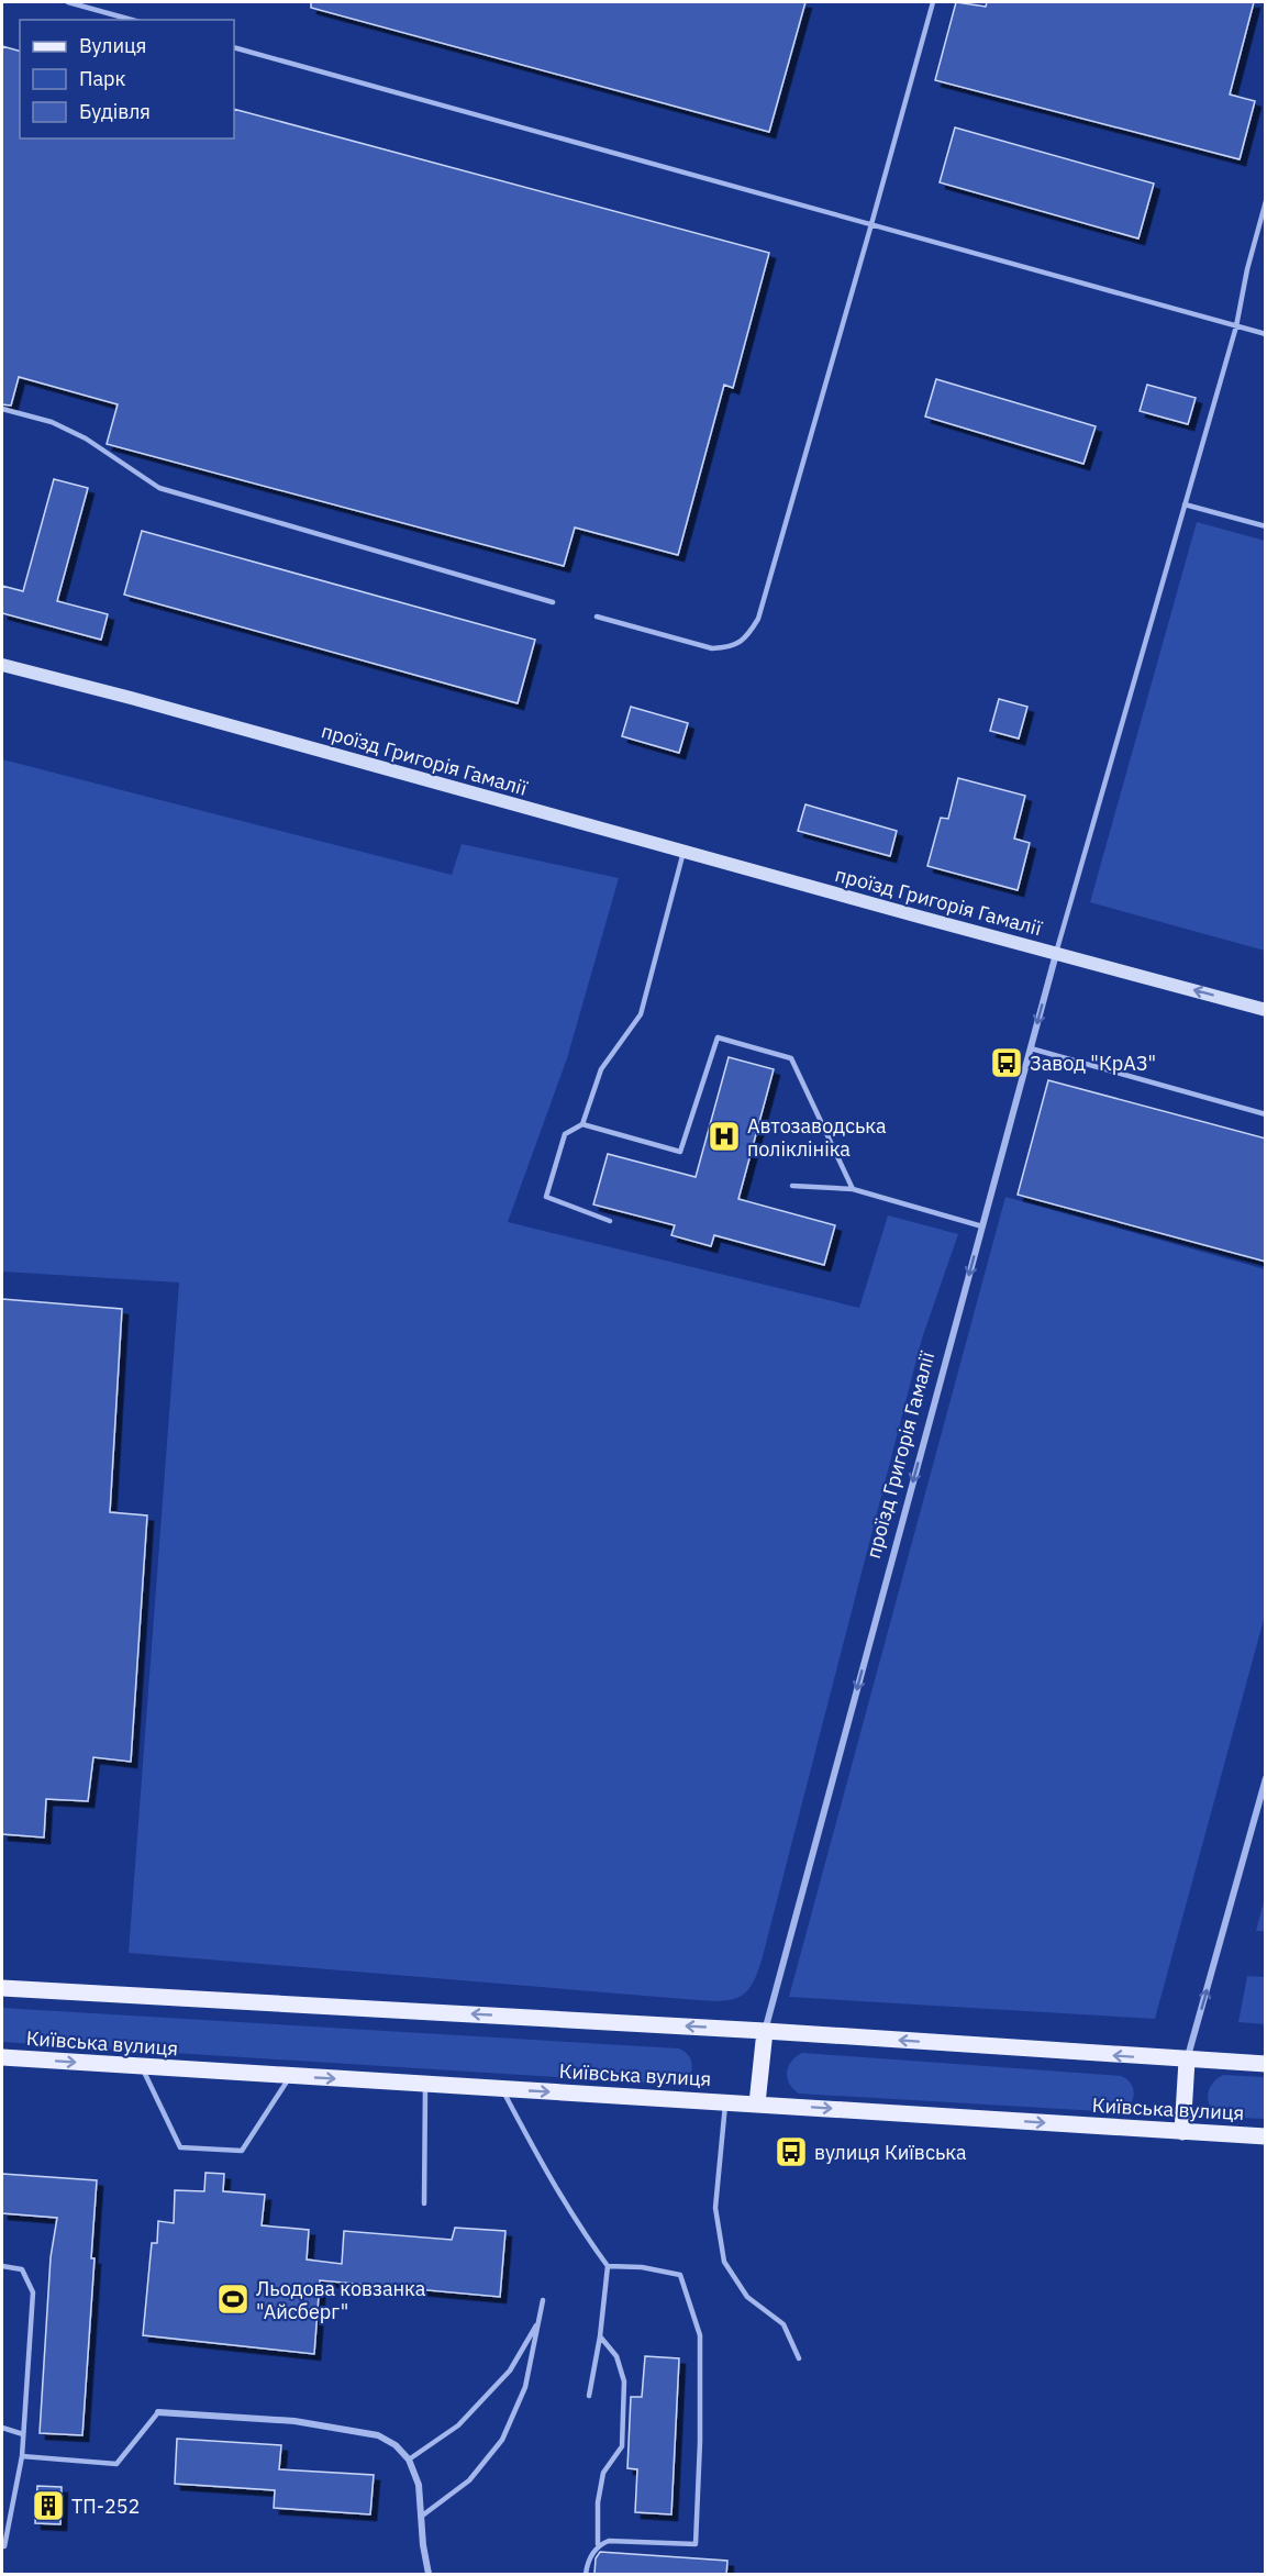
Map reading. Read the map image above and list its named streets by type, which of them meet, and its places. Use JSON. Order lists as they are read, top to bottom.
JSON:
{
  "streets": {
    "main road": ["Київська вулиця"],
    "street": ["проїзд Григорія Гамалії"]
  },
  "one_way": ["проїзд Григорія Гамалії"],
  "places": {
    "bus stop": ["Завод \"КрАЗ\"", "вулиця Київська"],
    "hospital": ["Автозаводська поліклініка"],
    "sports": ["Льодова ковзанка \"Айсберг\""],
    "building": ["ТП-252"]
  },
  "legend": ["Вулиця", "Парк", "Будівля"]
}
